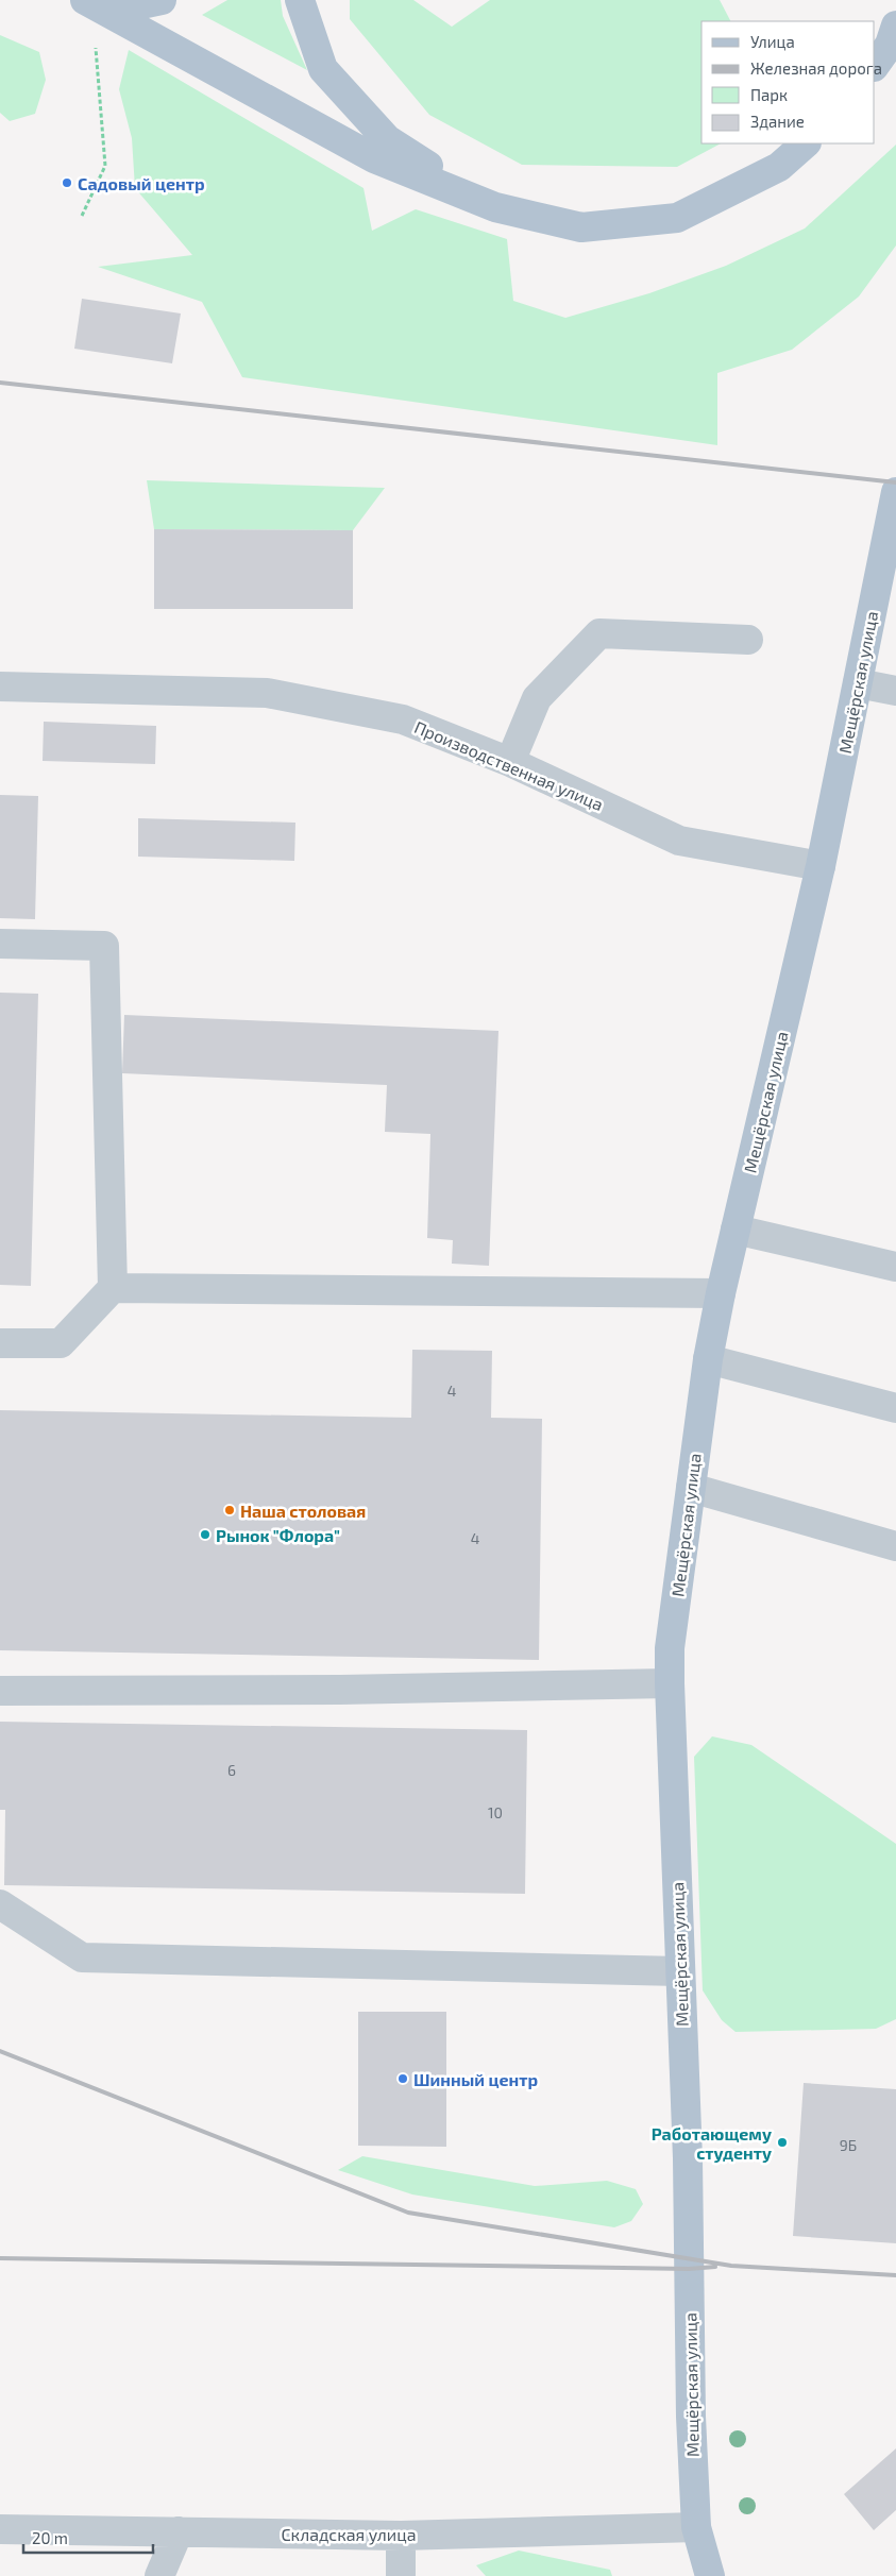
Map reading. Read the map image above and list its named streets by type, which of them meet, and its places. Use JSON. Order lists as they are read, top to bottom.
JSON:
{
  "streets": {
    "main road": ["Мещёрская улица"],
    "street": ["Производственная улица", "Складская улица"]
  },
  "crossings": [
    ["Мещёрская улица", "Производственная улица"],
    ["Мещёрская улица", "Складская улица"]
  ],
  "places": [
    "Садовый центр",
    "Наша столовая",
    "Рынок \"Флора\"",
    "Шинный центр",
    "Работающему студенту"
  ],
  "house_numbers": [
    "4",
    "4",
    "6",
    "10",
    "9Б"
  ],
  "legend": [
    "Улица",
    "Железная дорога",
    "Парк",
    "Здание"
  ],
  "scale_bar": "20 m"
}
